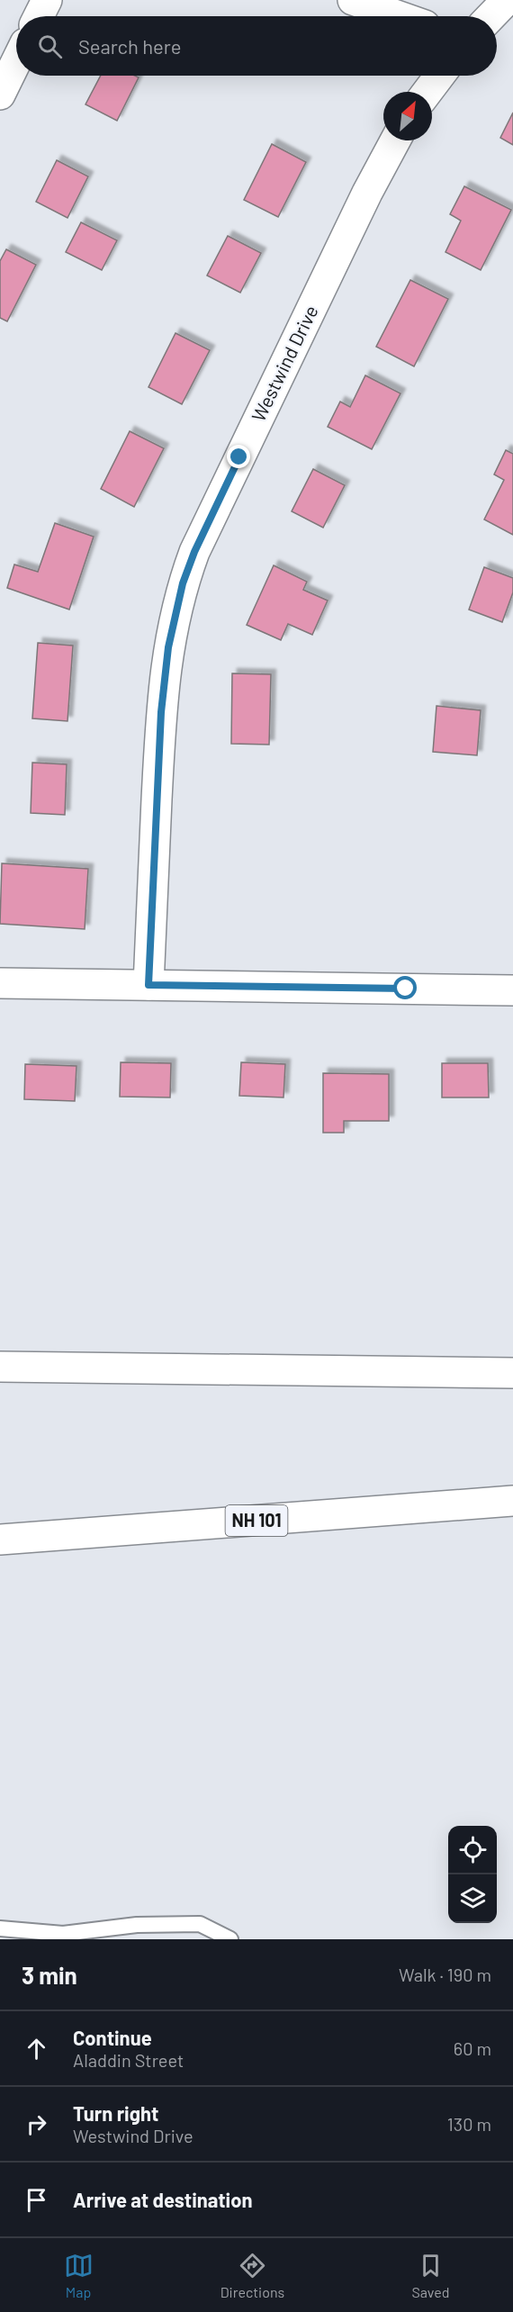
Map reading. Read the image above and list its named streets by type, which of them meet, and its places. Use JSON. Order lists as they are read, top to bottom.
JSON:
{
  "streets": {
    "main road": ["Westwind Drive", "NH 101"]
  },
  "north": "top right",
  "page": {
    "search": "Search here",
    "heading": ["3 min", "Walk · 190 m"],
    "list": [
      ["Continue", "Aladdin Street", "60 m"],
      ["Turn right", "Westwind Drive", "130 m"],
      "Arrive at destination"
    ],
    "nav": ["Map", "Directions", "Saved"]
  }
}
